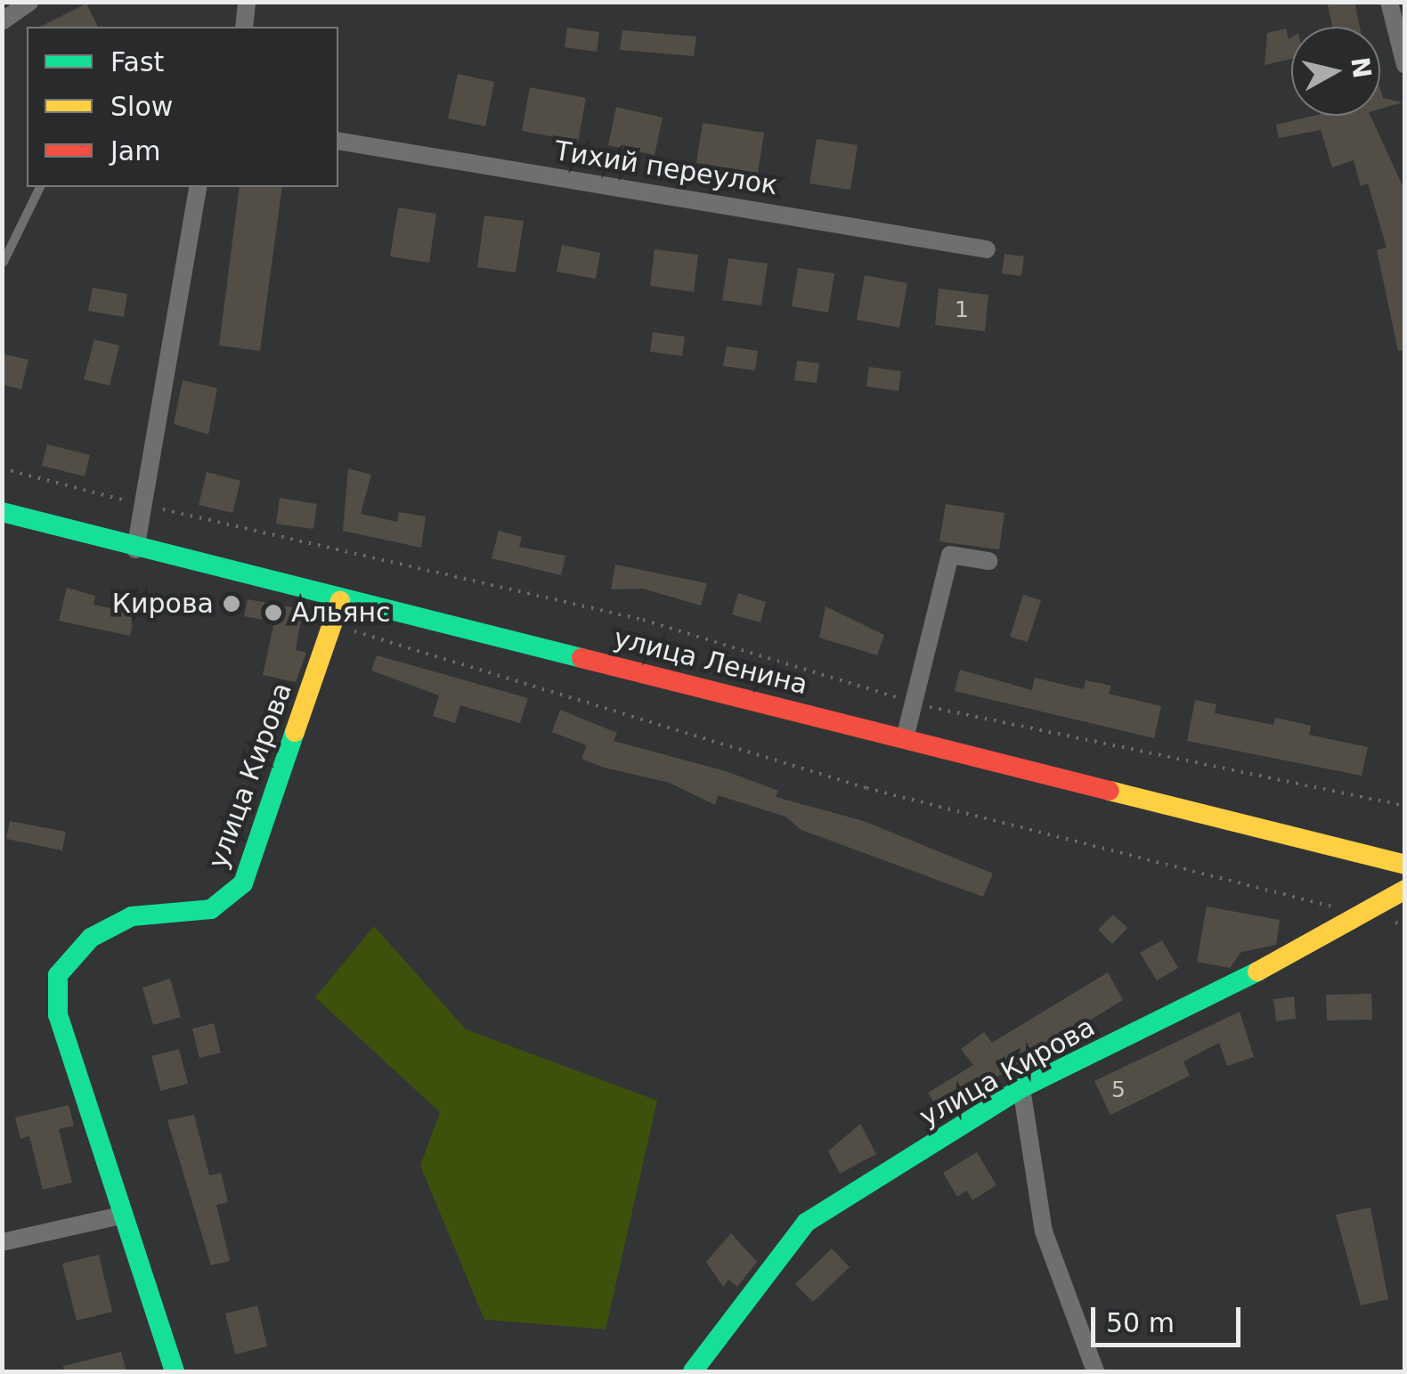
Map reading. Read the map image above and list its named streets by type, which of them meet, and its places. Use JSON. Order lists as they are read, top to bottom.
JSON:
{
  "streets": {
    "street": ["Тихий переулок", "улица Ленина", "улица Кирова"]
  },
  "crossings": [
    ["улица Ленина", "улица Кирова"]
  ],
  "places": ["Кирова", "Альянс"],
  "house_numbers": ["1", "5"],
  "legend": ["Fast", "Slow", "Jam"],
  "scale_bar": "50 m",
  "north": "right"
}
